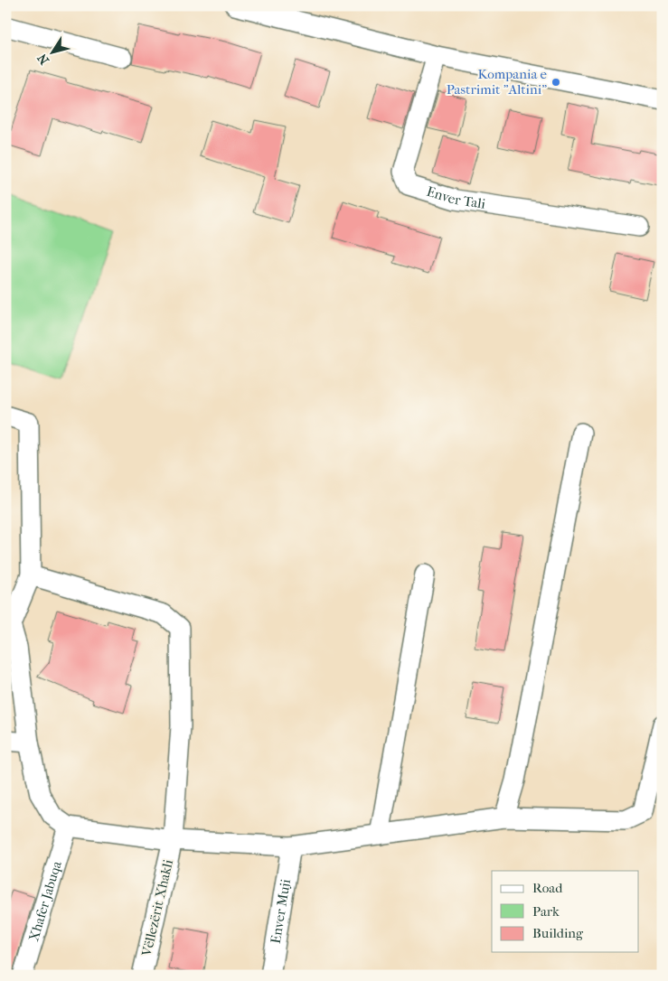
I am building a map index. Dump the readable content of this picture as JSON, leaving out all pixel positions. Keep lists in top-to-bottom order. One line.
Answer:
{"streets":{"street":["Enver Tali","Xhafer Jabuqa","Vëllezërit Xhakli","Enver Muji"]},"places":["Kompania e Pastrimit \"Altini\""],"legend":["Road","Park","Building"],"north":"bottom left"}
